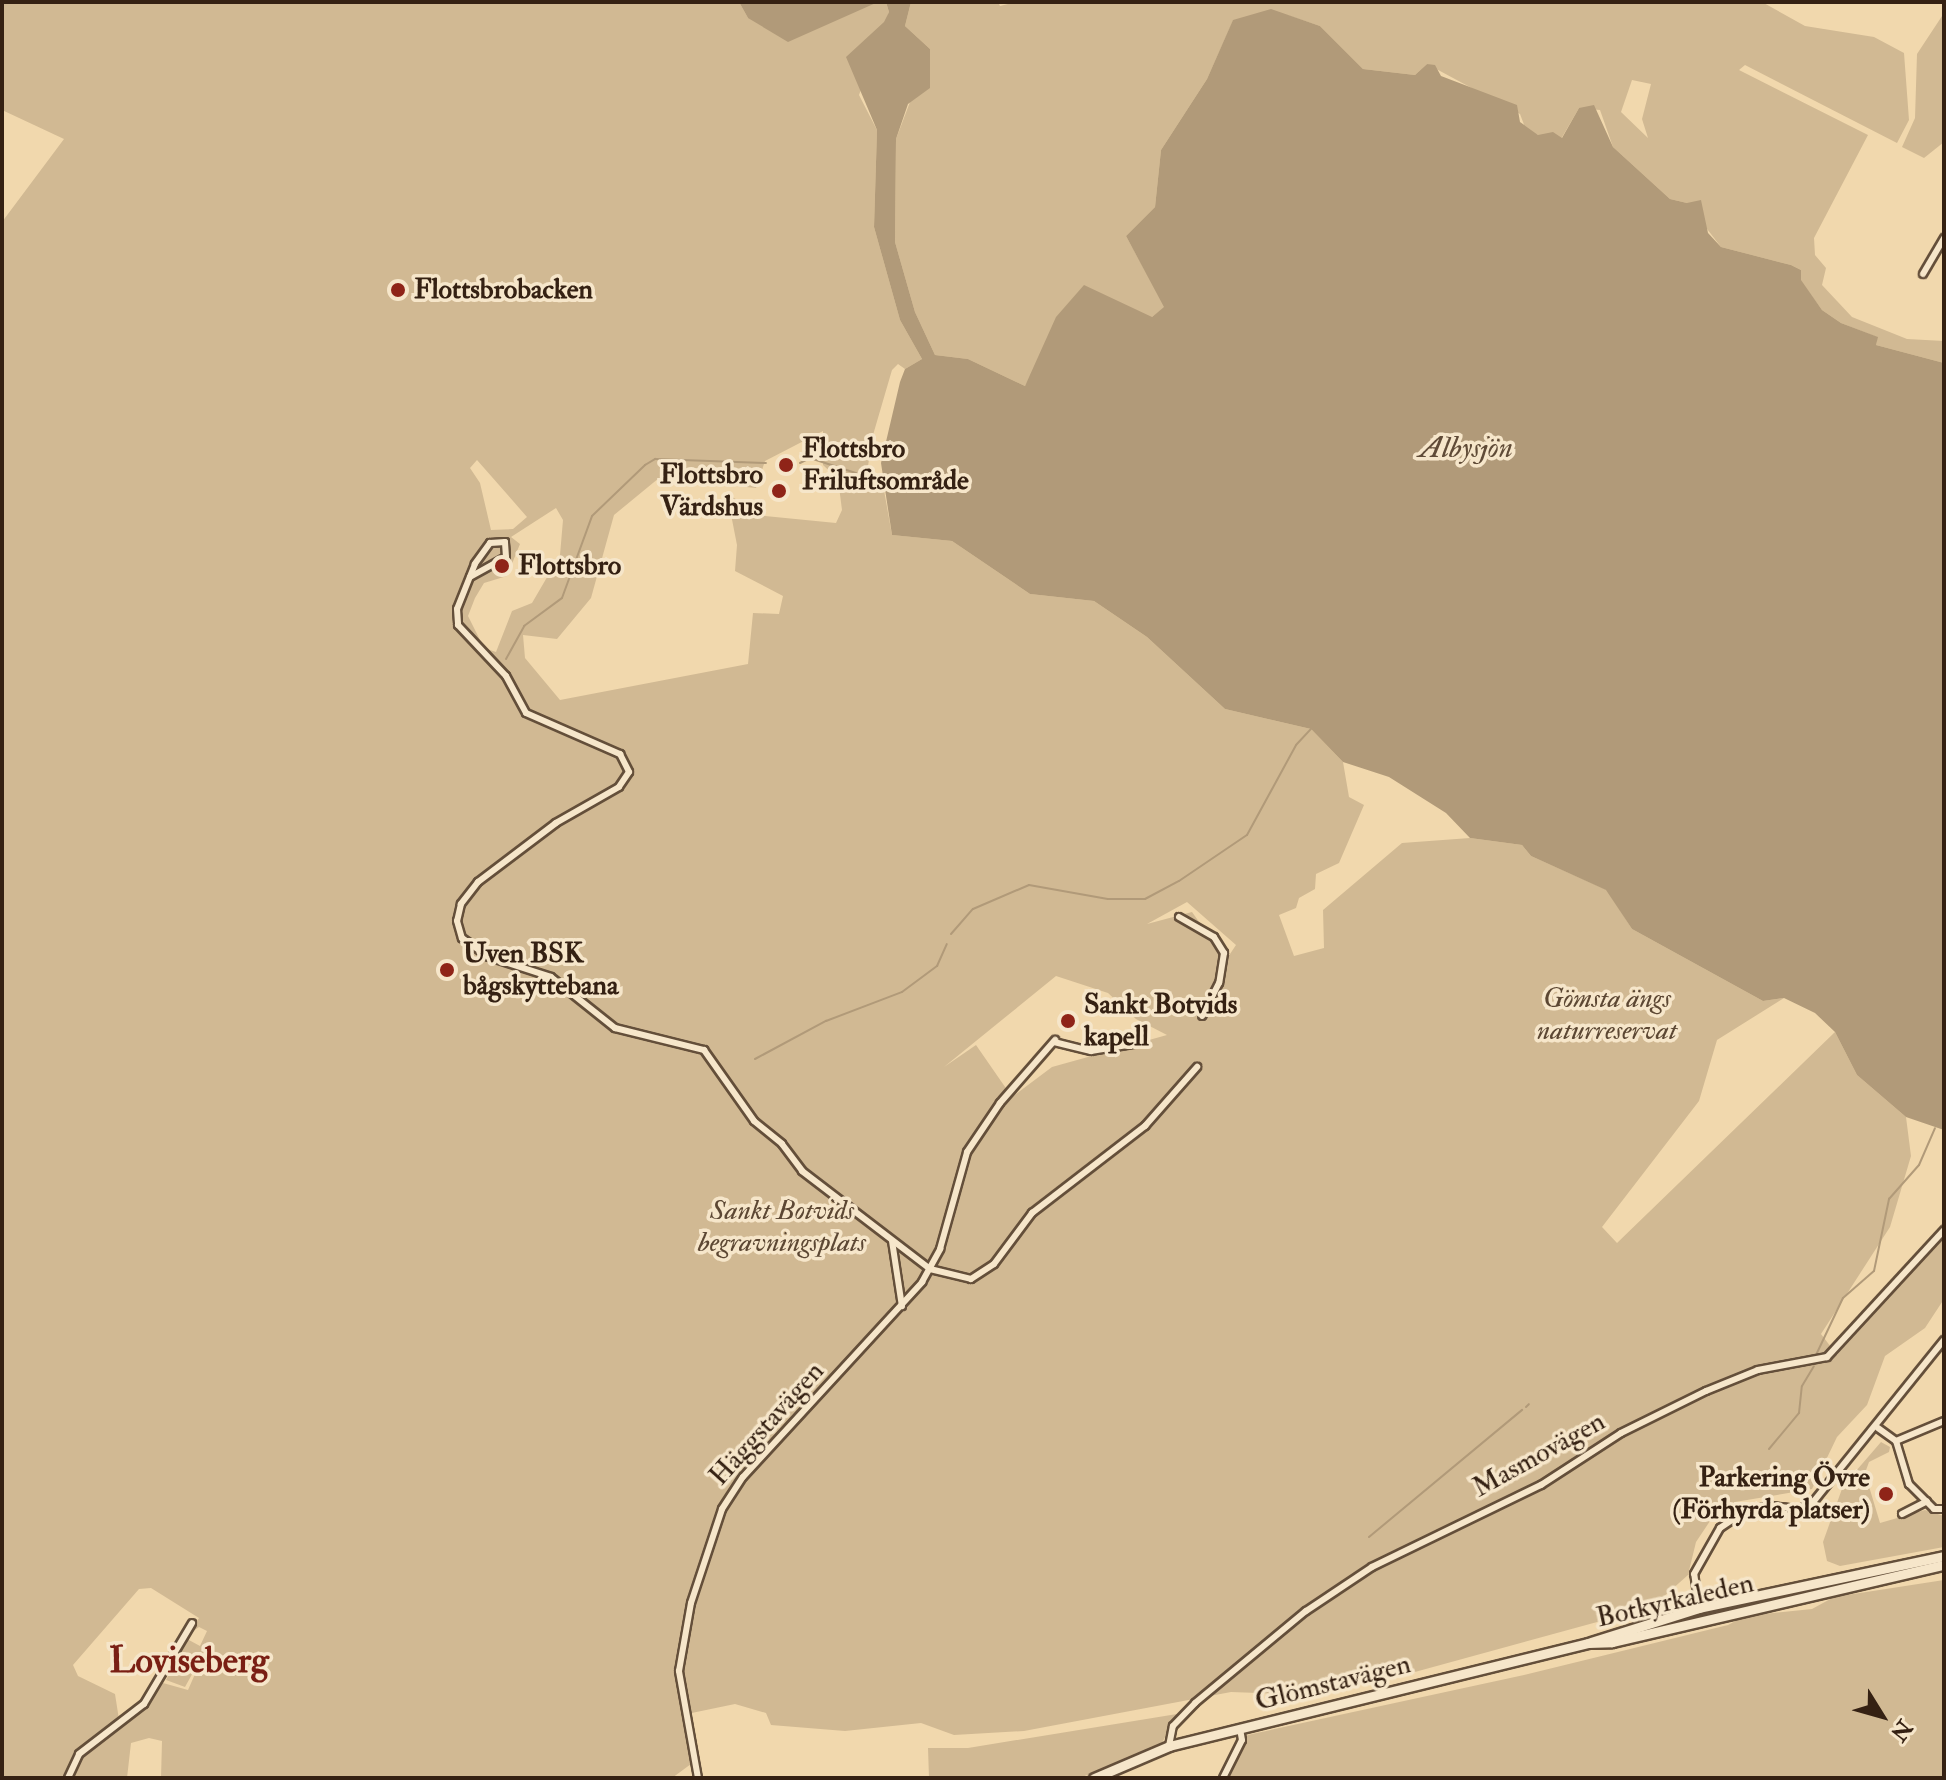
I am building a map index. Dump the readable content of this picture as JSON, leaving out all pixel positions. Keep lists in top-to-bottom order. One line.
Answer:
{"streets":{"main road":["Botkyrkaleden","Glömstavägen"],"street":["Häggstavägen","Masmovägen"]},"crossings":[["Masmovägen","Glömstavägen"],["Botkyrkaleden","Glömstavägen"]],"districts":["Loviseberg"],"water":["Albysjön"],"parks":["Gömsta ängs naturreservat","Sankt Botvids begravningsplats"],"places":["Flottsbrobacken","Flottsbro Friluftsområde","Flottsbro Värdshus","Flottsbro","Uven BSK bågskyttebana","Sankt Botvids kapell","Parkering Övre (Förhyrda platser)"],"north":"bottom right"}
